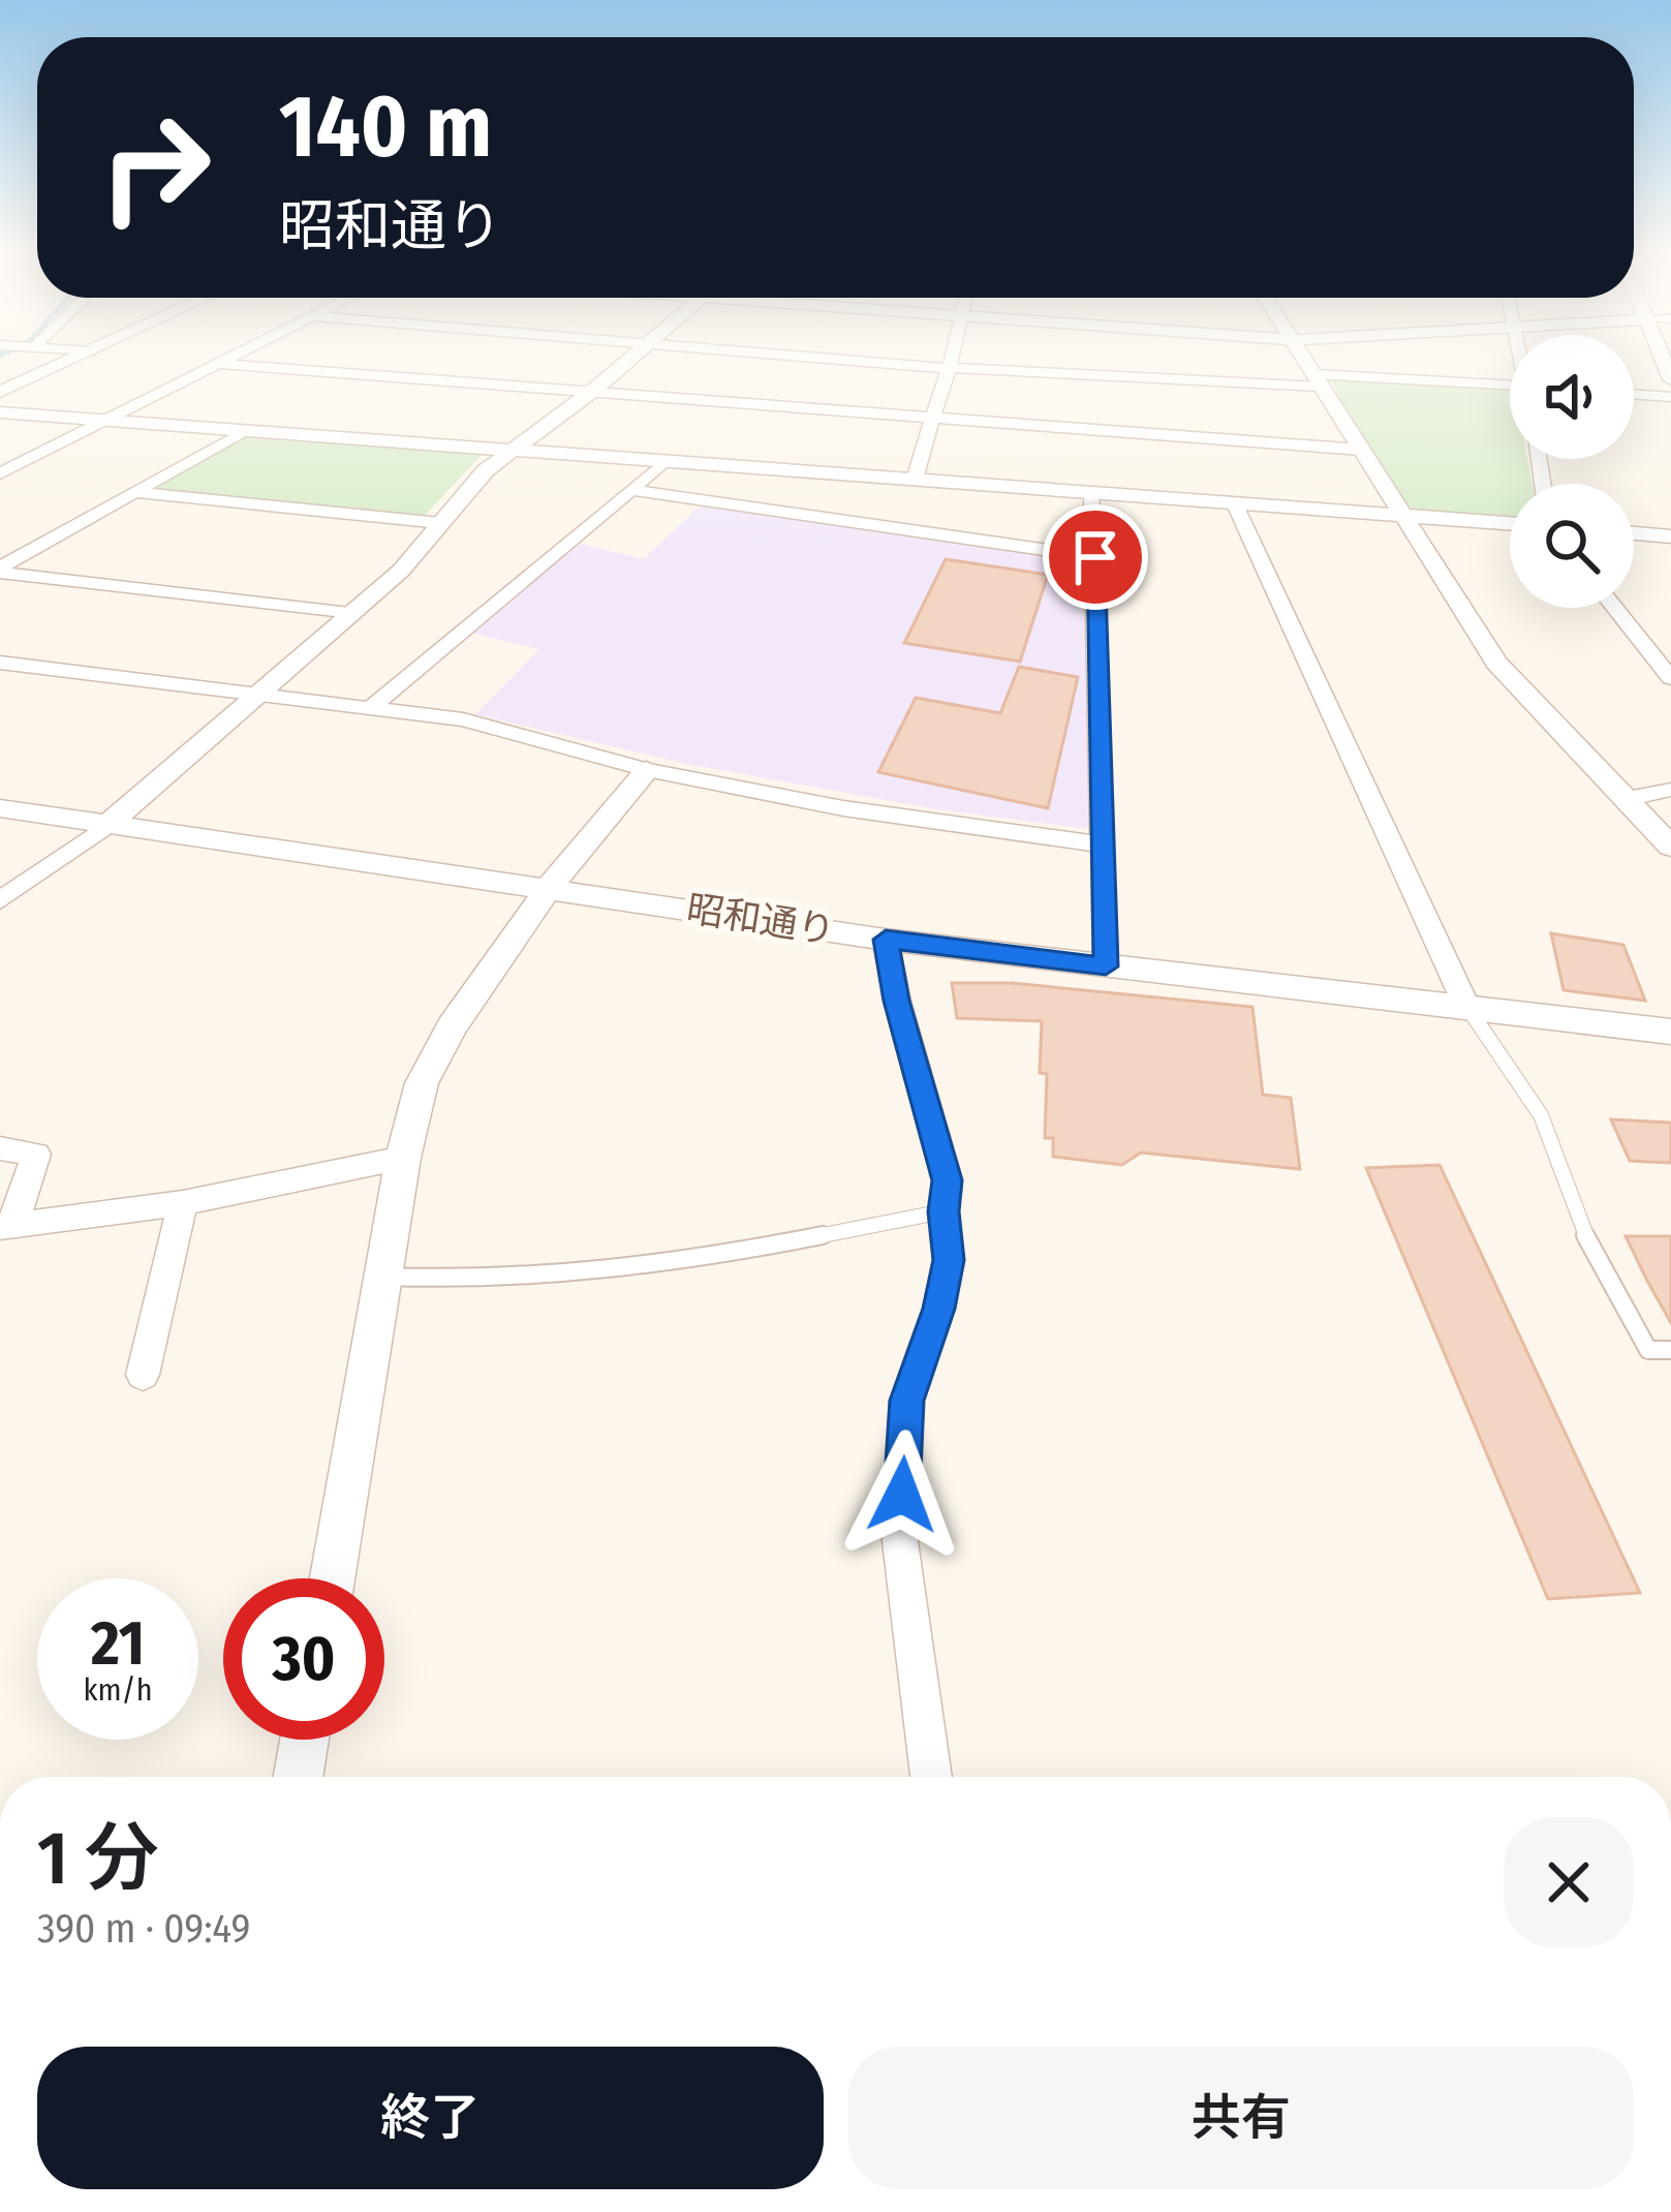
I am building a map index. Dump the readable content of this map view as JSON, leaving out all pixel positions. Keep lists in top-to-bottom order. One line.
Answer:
{"streets":{"street":["昭和通り"]},"page":{"turn":["140 m","昭和通り"],"speed":"21 km/h","limit":"30","heading":["1 分","390 m · 09:49"],"buttons":["終了","共有"]}}
